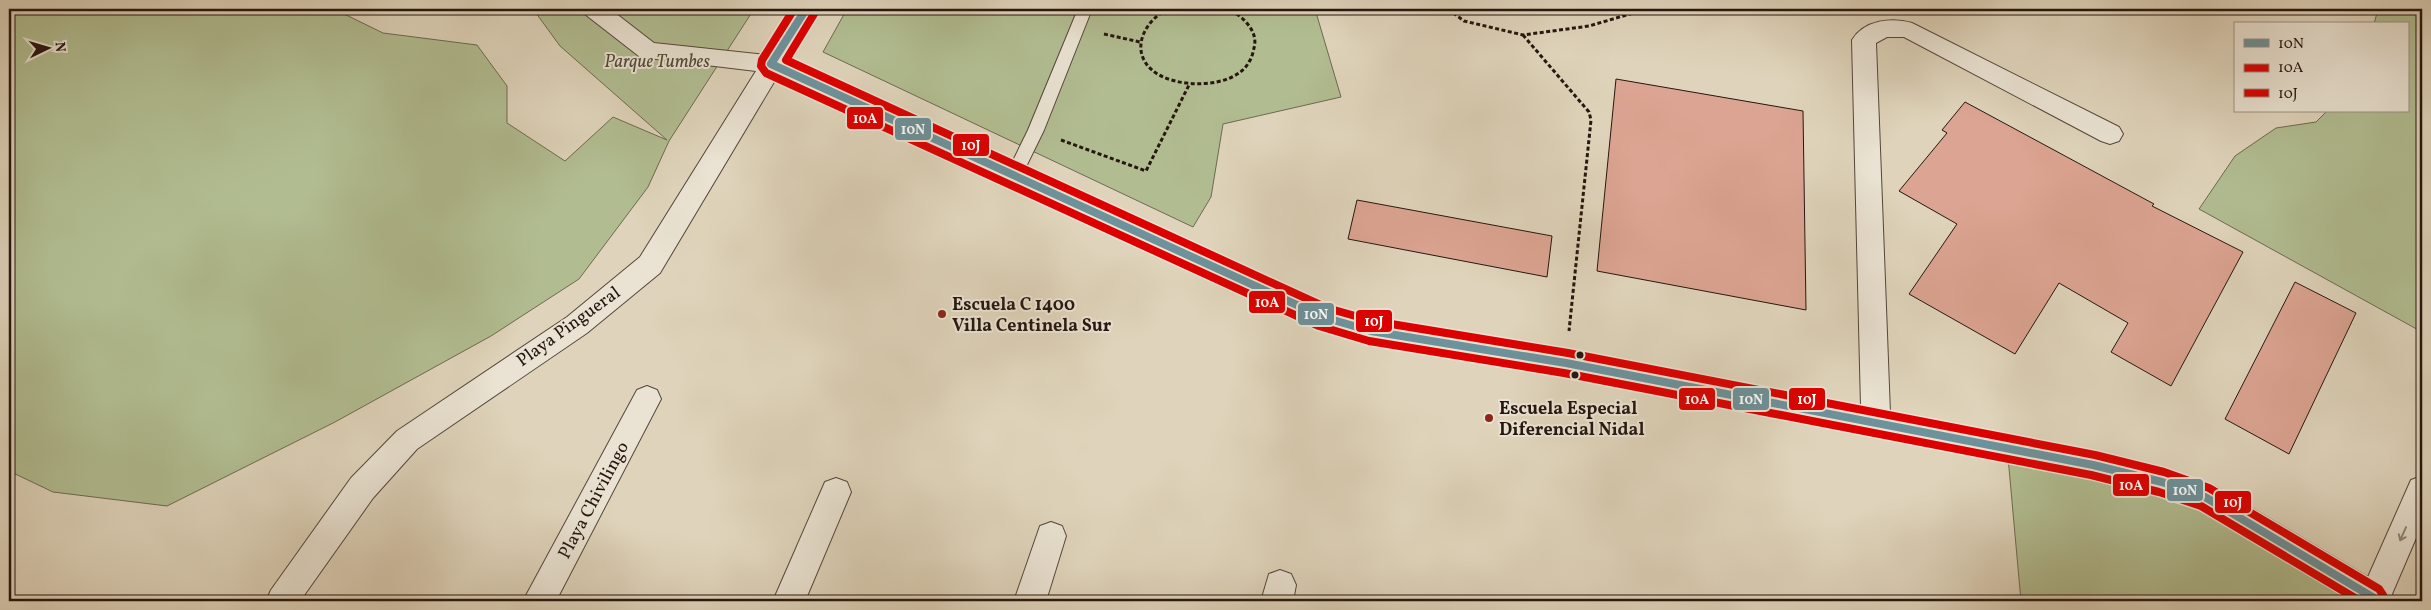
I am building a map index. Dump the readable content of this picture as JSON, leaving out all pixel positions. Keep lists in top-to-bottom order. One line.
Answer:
{"streets":{"street":["Playa Pingueral","Playa Chivilingo"]},"parks":["Parque Tumbes"],"places":["Escuela C 1400 Villa Centinela Sur","Escuela Especial Diferencial Nidal"],"lines":["transit line 10N","transit line 10A","transit line 10J"],"legend":["10N","10A","10J"],"north":"right"}
